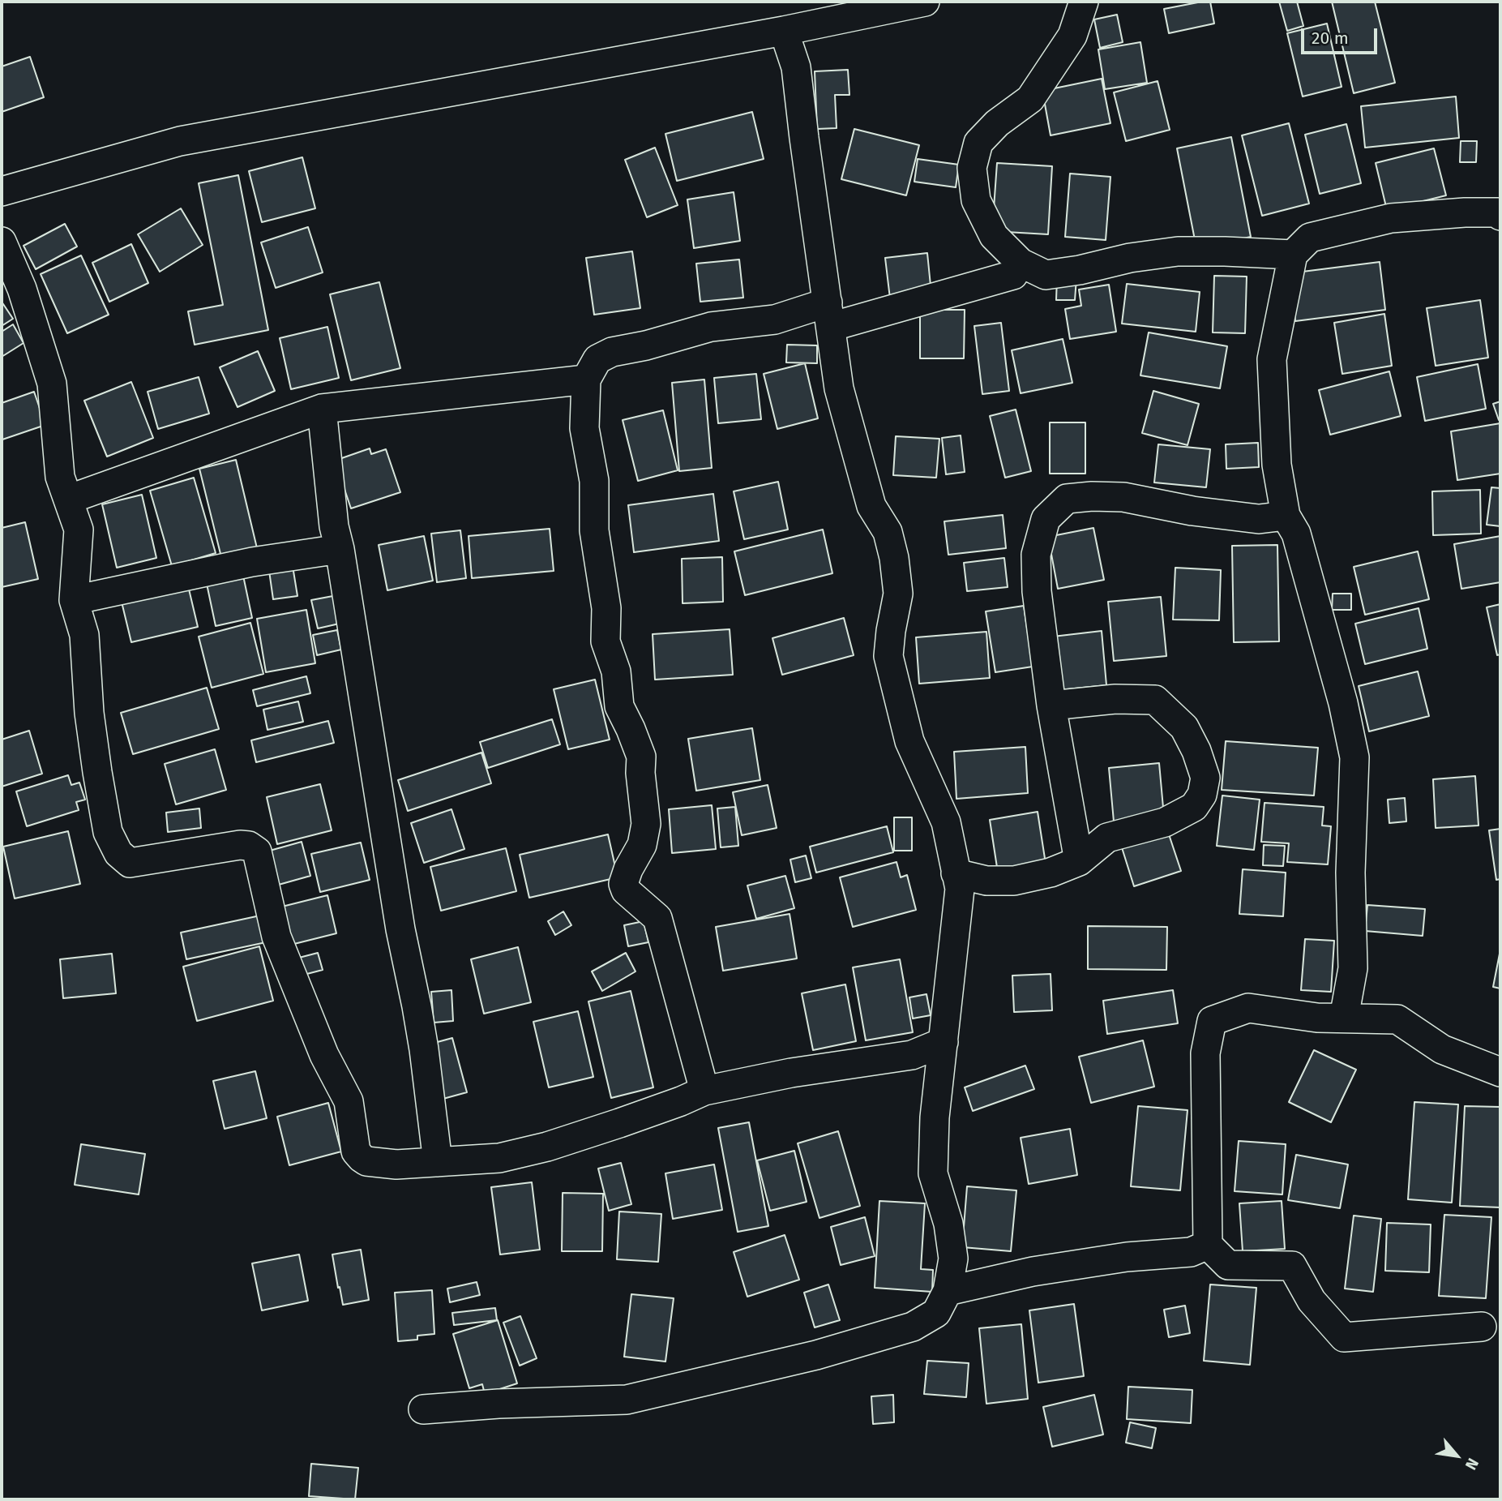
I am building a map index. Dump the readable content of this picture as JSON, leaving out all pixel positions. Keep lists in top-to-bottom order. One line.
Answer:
{"scale_bar":"20 m","north":"bottom right"}
